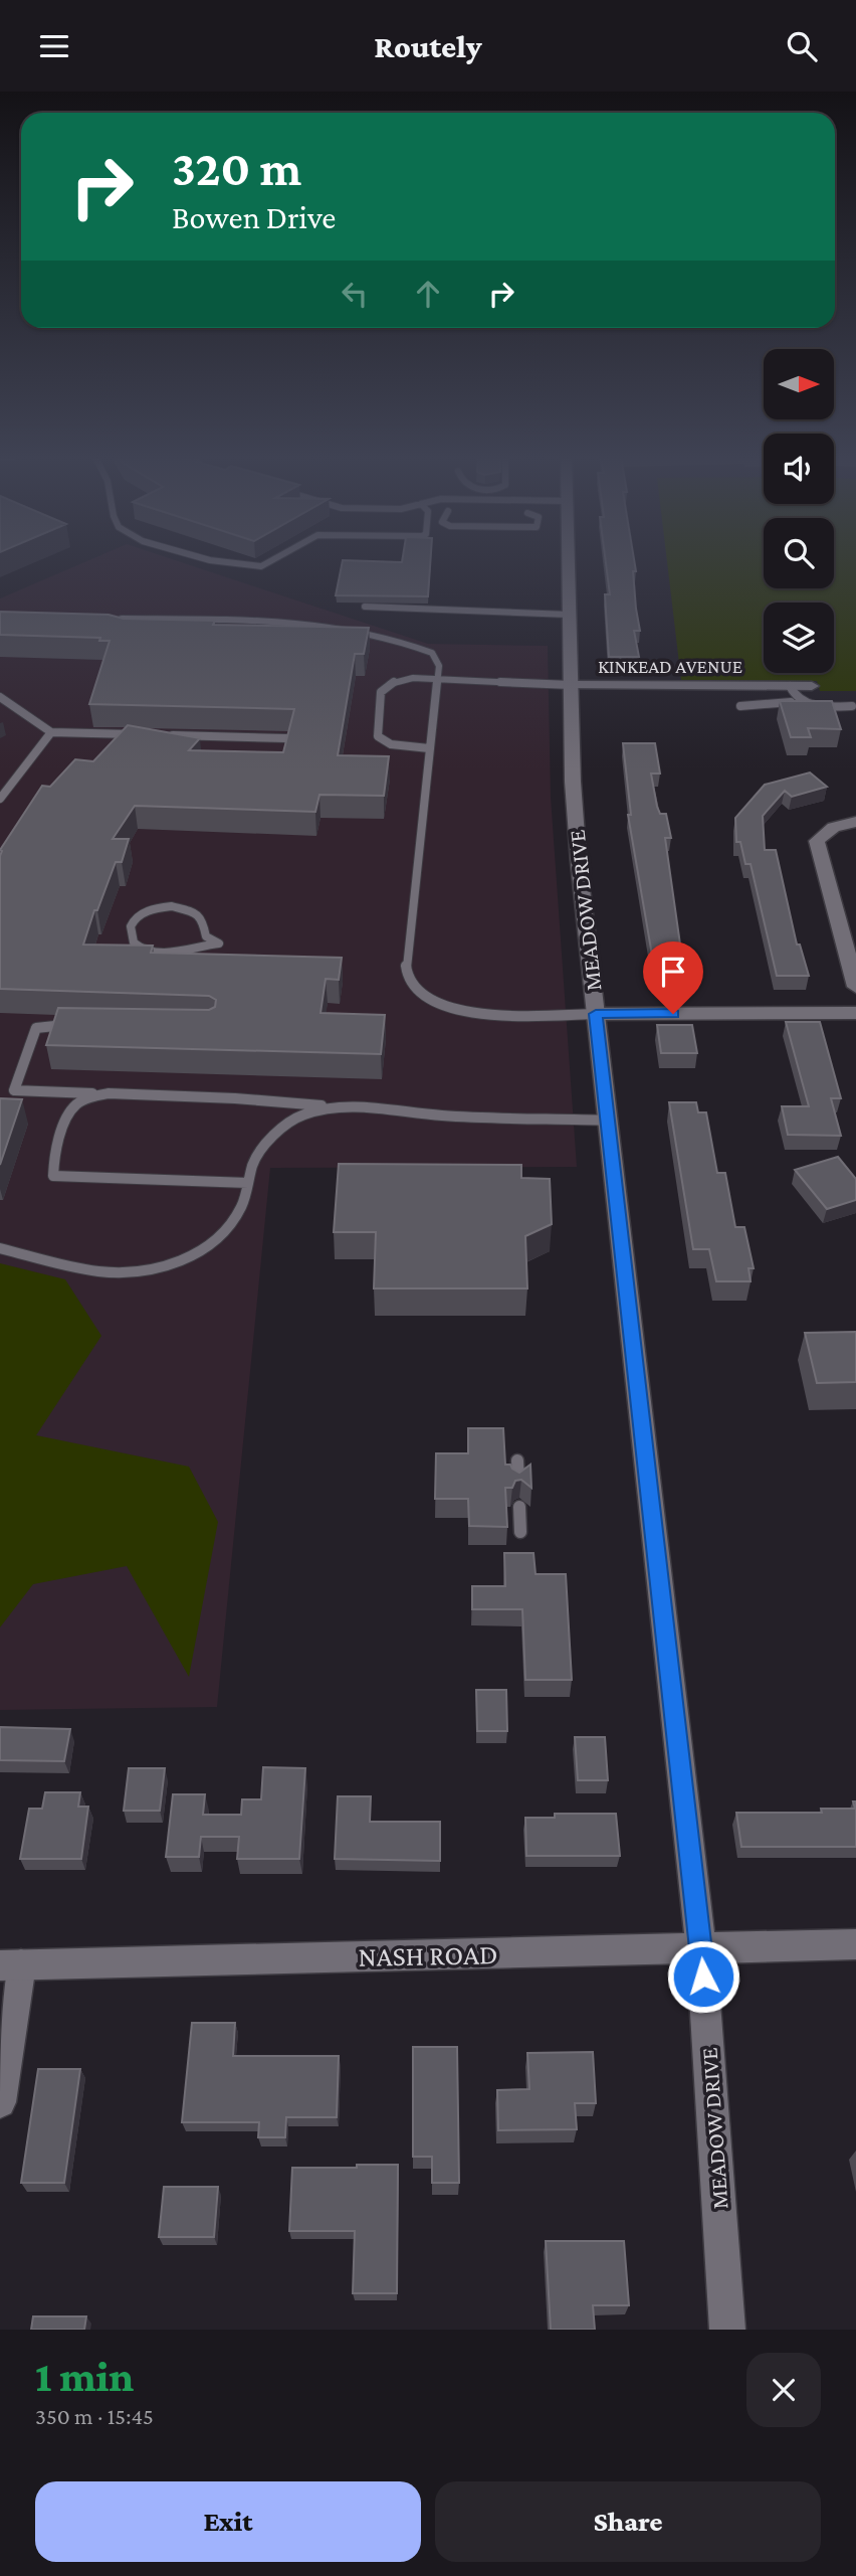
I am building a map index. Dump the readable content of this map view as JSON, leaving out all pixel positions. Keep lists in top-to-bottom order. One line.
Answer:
{"streets":{"street":["KINKEAD AVENUE","MEADOW DRIVE","NASH ROAD"]},"crossings":[["KINKEAD AVENUE","MEADOW DRIVE"],["MEADOW DRIVE","NASH ROAD"]],"north":"right","page":{"header":"Routely","turn":["320 m","Bowen Drive"],"heading":["1 min","350 m · 15:45"],"buttons":["Exit","Share"]}}
